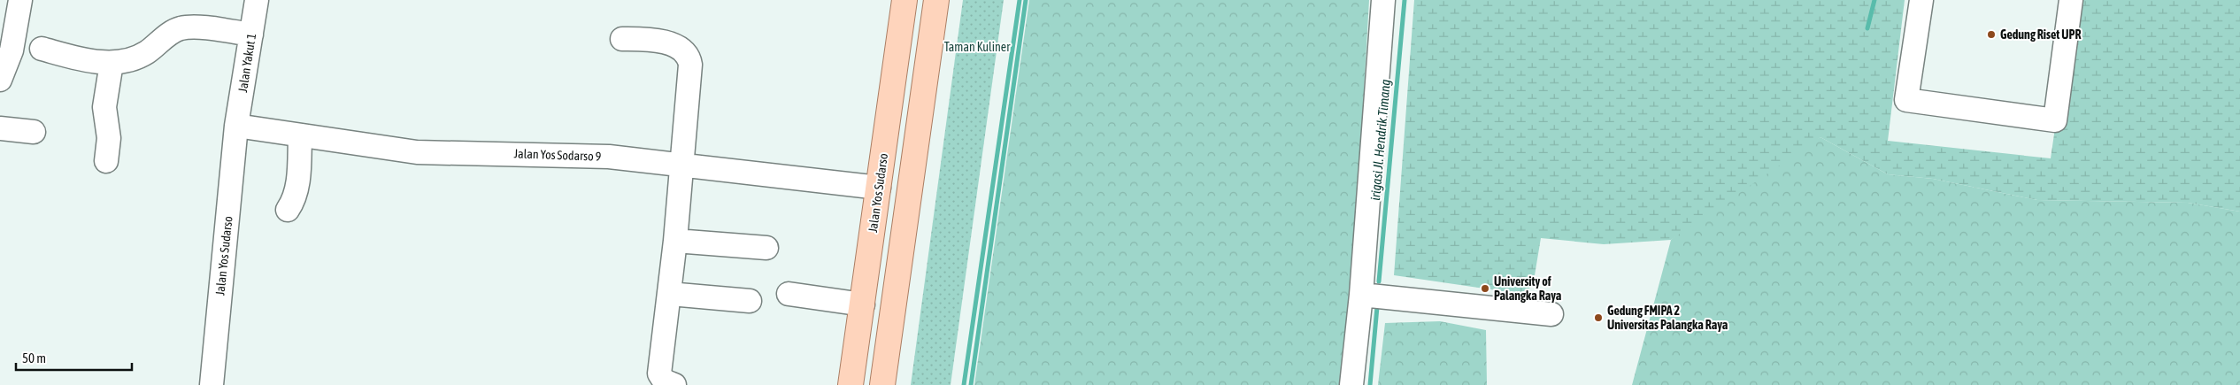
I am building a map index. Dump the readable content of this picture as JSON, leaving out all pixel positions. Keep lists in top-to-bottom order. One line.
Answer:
{"streets":{"main road":["Jalan Yos Sudarso"],"street":["Jalan Yakut 1","Jalan Yos Sodarso 9"]},"crossings":[["Jalan Yakut 1","Jalan Yos Sodarso 9"],["Jalan Yakut 1","Jalan Yos Sudarso"],["Jalan Yos Sodarso 9","Jalan Yos Sudarso"]],"water":["irigasi Jl. Hendrik Timang"],"parks":["Taman Kuliner"],"places":["Gedung Riset UPR","University of Palangka Raya","Gedung FMIPA 2 Universitas Palangka Raya"],"scale_bar":"50 m"}
